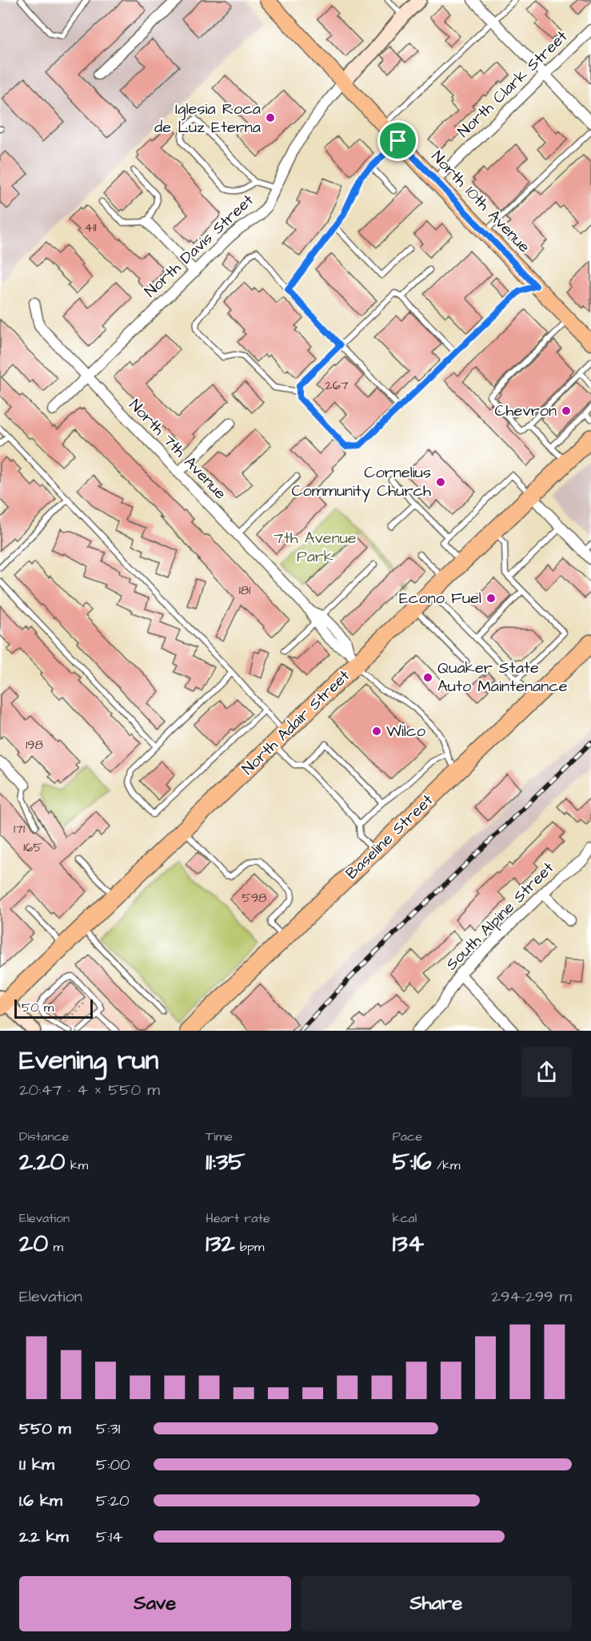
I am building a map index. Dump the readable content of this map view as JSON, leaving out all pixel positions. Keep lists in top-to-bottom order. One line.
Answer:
{"streets":{"highway":["North Adair Street","Baseline Street"],"main road":["North 10th Avenue"],"street":["North Clark Street","North Davis Street","North 7th Avenue","South Alpine Street"]},"crossings":[["North Clark Street","North 10th Avenue"],["North 10th Avenue","North Davis Street"],["North Davis Street","North 7th Avenue"],["North 7th Avenue","North Adair Street"]],"parks":["7th Avenue Park"],"places":["Iglesia Roca de Luz Eterna","Chevron","Cornelius Community Church","Econo Fuel","Quaker State Auto Maintenance","Wilco"],"house_numbers":["411","267","181","198","171","165","598"],"scale_bar":"50 m","page":{"scale":"50 m","heading":["Evening run","20:47 · 4 × 550 m"],"stats":[["Distance","2.20 km"],["Time","11:35"],["Pace","5:16 /km"],["Elevation","20 m"],["Heart rate","132 bpm"],["kcal","134"]],"chart":["Elevation","294–299 m"],"list":[{"name":"550 m","note":"5:31"},{"name":"1.1 km","note":"5:00"},{"name":"1.6 km","note":"5:20"},{"name":"2.2 km","note":"5:14"}],"buttons":["Save","Share"]}}
